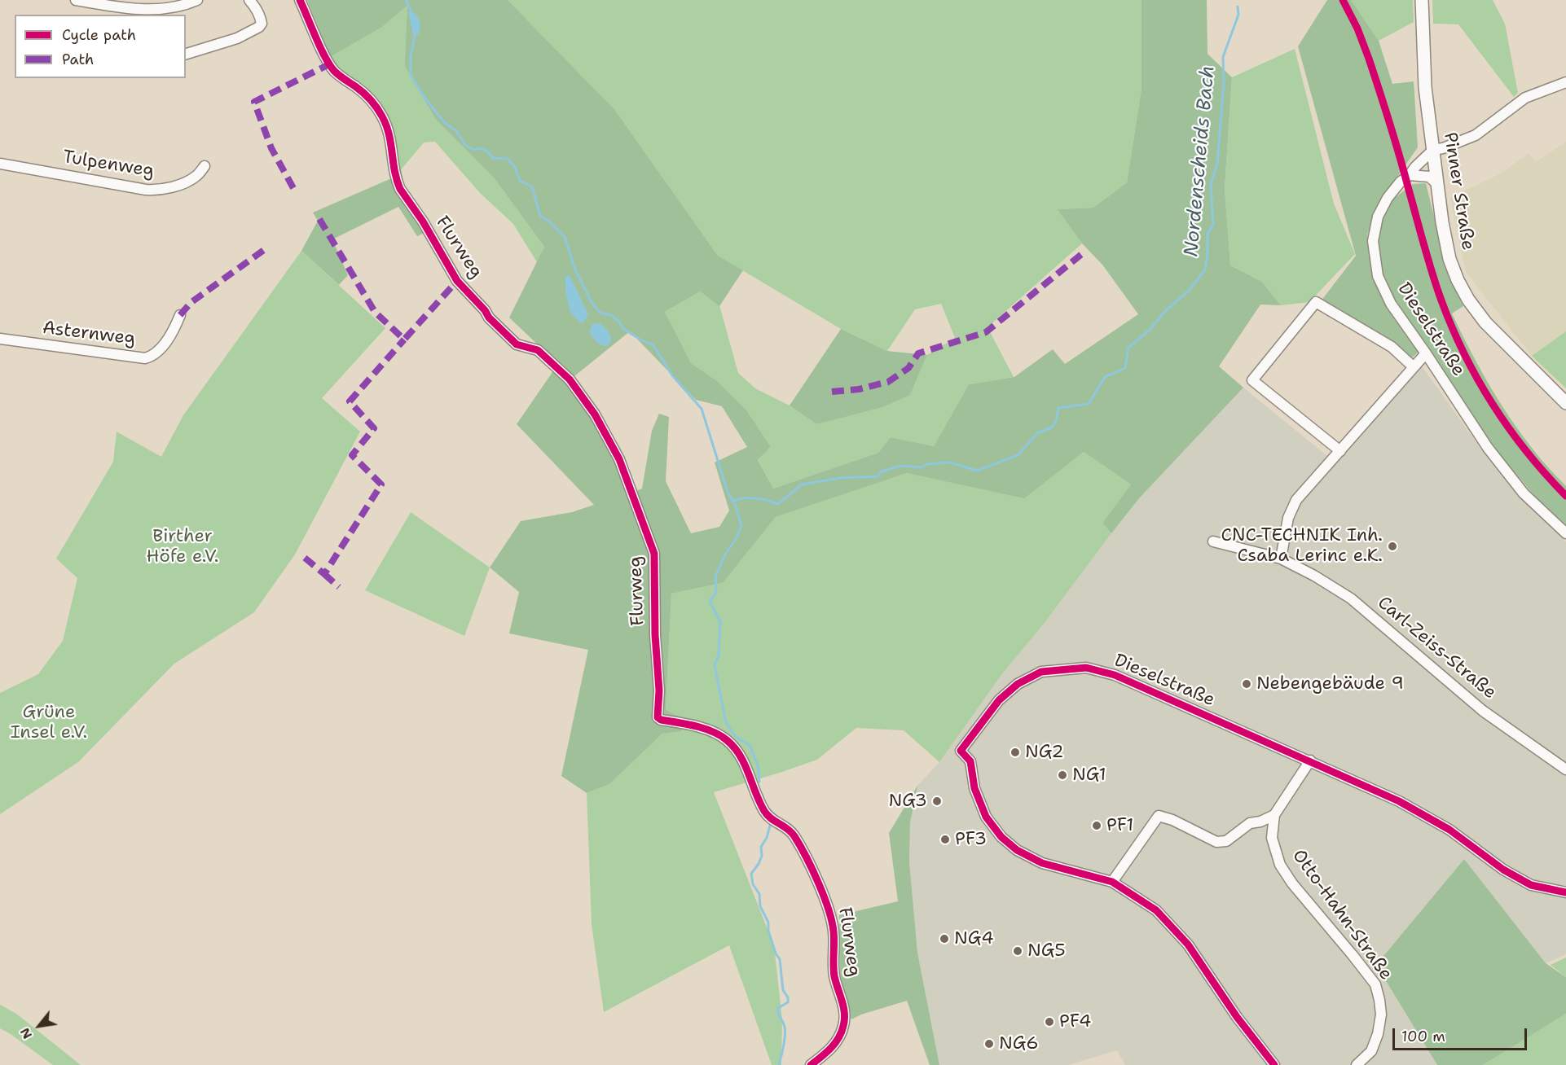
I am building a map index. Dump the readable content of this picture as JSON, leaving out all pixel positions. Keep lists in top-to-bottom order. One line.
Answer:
{"streets":{"street":["Tulpenweg","Pinner Straße","Flurweg","Dieselstraße","Asternweg","Carl-Zeiss-Straße","Otto-Hahn-Straße"]},"crossings":[["Pinner Straße","Dieselstraße"],["Dieselstraße","Otto-Hahn-Straße"]],"water":["Nordenscheids Bach"],"parks":["Birther Höfe e.V.","Grüne Insel e.V."],"places":["CNC-TECHNIK Inh. Csaba Lerinc e.K.","Nebengebäude 9","NG2","NG1","NG3","PF1","PF3","NG4","NG5","PF4","NG6"],"legend":["Cycle path","Path"],"scale_bar":"100 m","north":"bottom left"}
